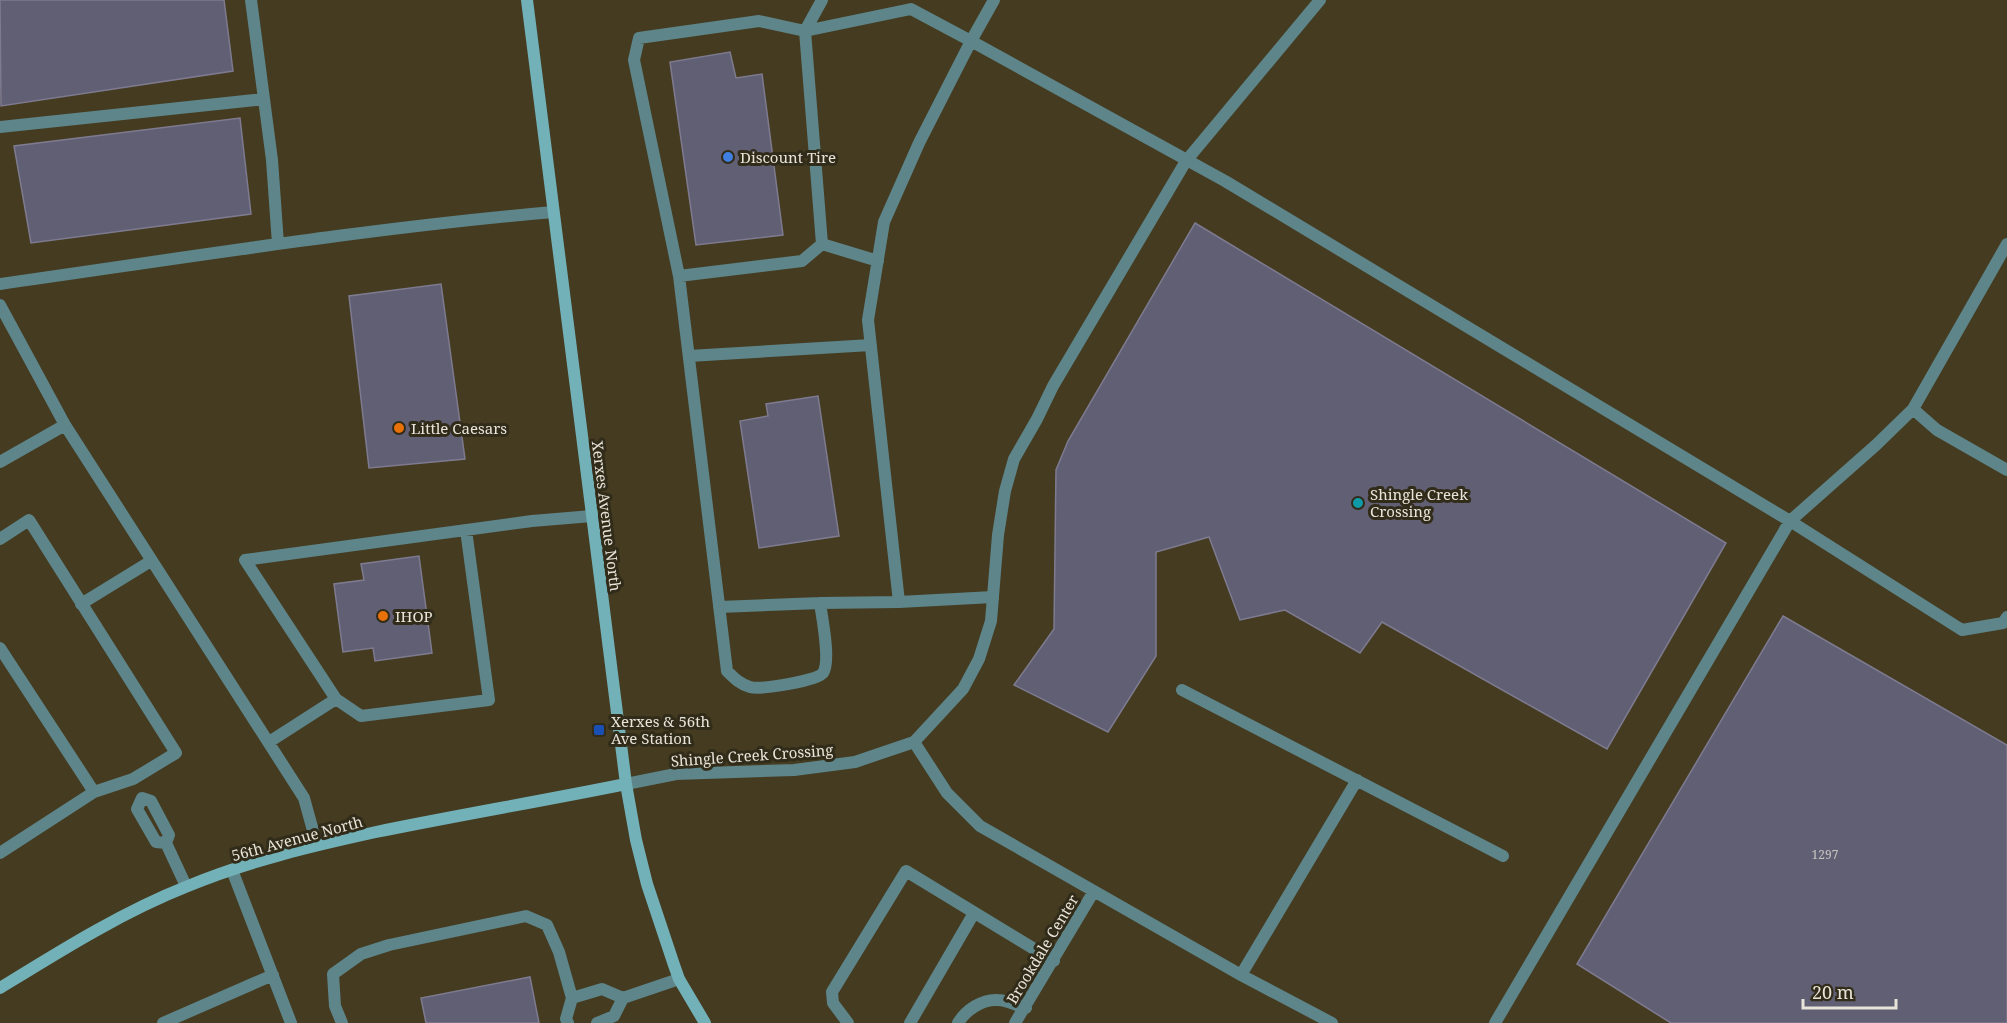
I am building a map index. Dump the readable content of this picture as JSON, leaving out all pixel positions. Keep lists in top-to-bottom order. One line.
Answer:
{"streets":{"street":["Xerxes Avenue North","Shingle Creek Crossing","56th Avenue North","Brookdale Center"]},"crossings":[["Xerxes Avenue North","Shingle Creek Crossing"],["Xerxes Avenue North","56th Avenue North"],["Shingle Creek Crossing","56th Avenue North"]],"places":{"other":["Discount Tire","Little Caesars","Shingle Creek Crossing","IHOP"],"transit":["Xerxes & 56th Ave Station"]},"house_numbers":["1297"],"scale_bar":"20 m"}
